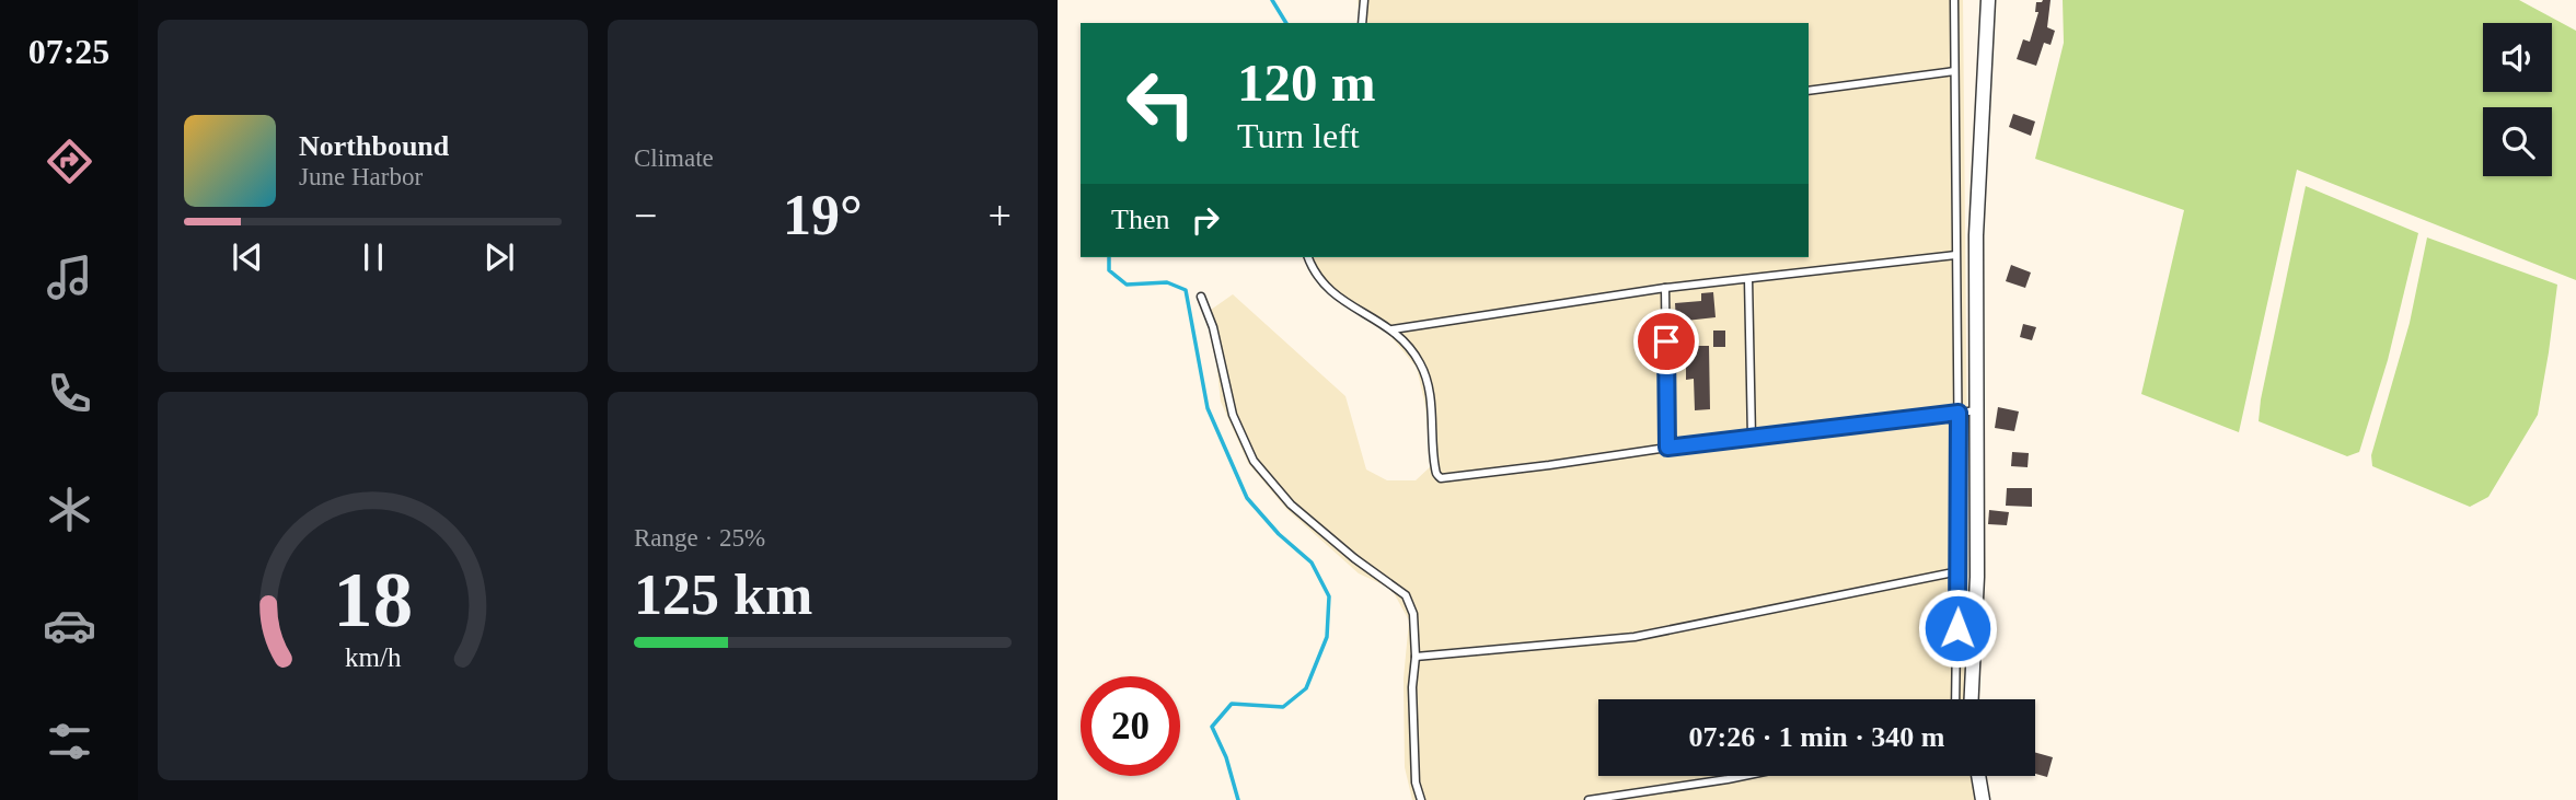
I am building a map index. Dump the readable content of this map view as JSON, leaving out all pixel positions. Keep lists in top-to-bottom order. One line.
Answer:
{"page":{"tabs":"07:25","tile":["Climate",["Range · 25%","125 km"]],"turn":["120 m","Turn left"],"song":["Northbound","June Harbor"],"heat":["−","19°","+"],"then":"Then","limit":"20","trip":"07:26 · 1 min · 340 m","gauge":["18","km/h"]}}
